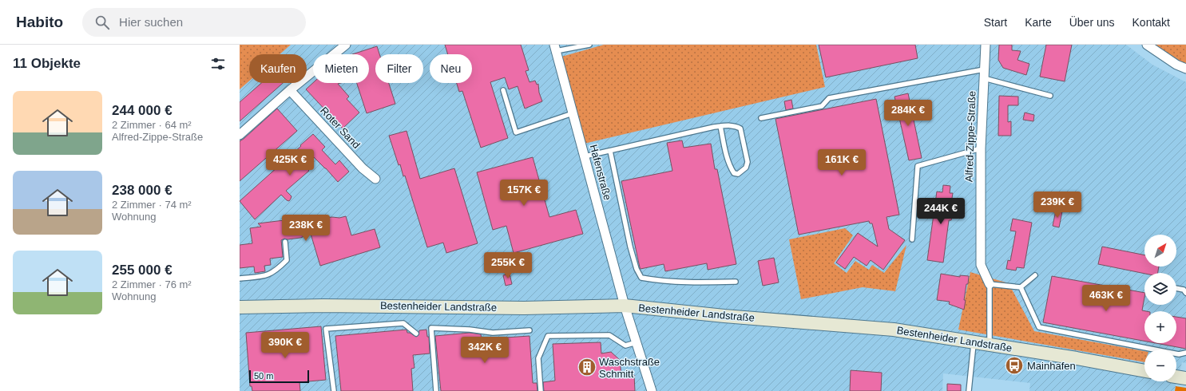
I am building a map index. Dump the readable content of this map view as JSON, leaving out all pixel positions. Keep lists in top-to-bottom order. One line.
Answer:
{"streets":{"main road":["Bestenheider Landstraße"],"street":["Roter Sand","Alfred-Zippe-Straße","Hafenstraße"]},"crossings":[["Hafenstraße","Bestenheider Landstraße"]],"places":{"bus stop":["Mainhafen"],"building":["Waschstraße Schmitt"]},"scale_bar":"50 m","north":"top right","page":{"header":"Habito","search":"Hier suchen","nav":["Start","Karte","Über uns","Kontakt"],"heading":"11 Objekte","chip":["Kaufen","Mieten","Filter","Neu"],"list":[{"name":"244 000 €","note":"2 Zimmer · 64 m² · Alfred-Zippe-Straße"},{"name":"238 000 €","note":"2 Zimmer · 74 m² · Wohnung"},{"name":"255 000 €","note":"2 Zimmer · 76 m² · Wohnung"}],"price":["284K €","425K €","161K €","157K €","239K €","244K €","238K €","255K €","463K €","390K €","342K €"],"map_buttons":["+","−"],"scale":"50 m"}}
